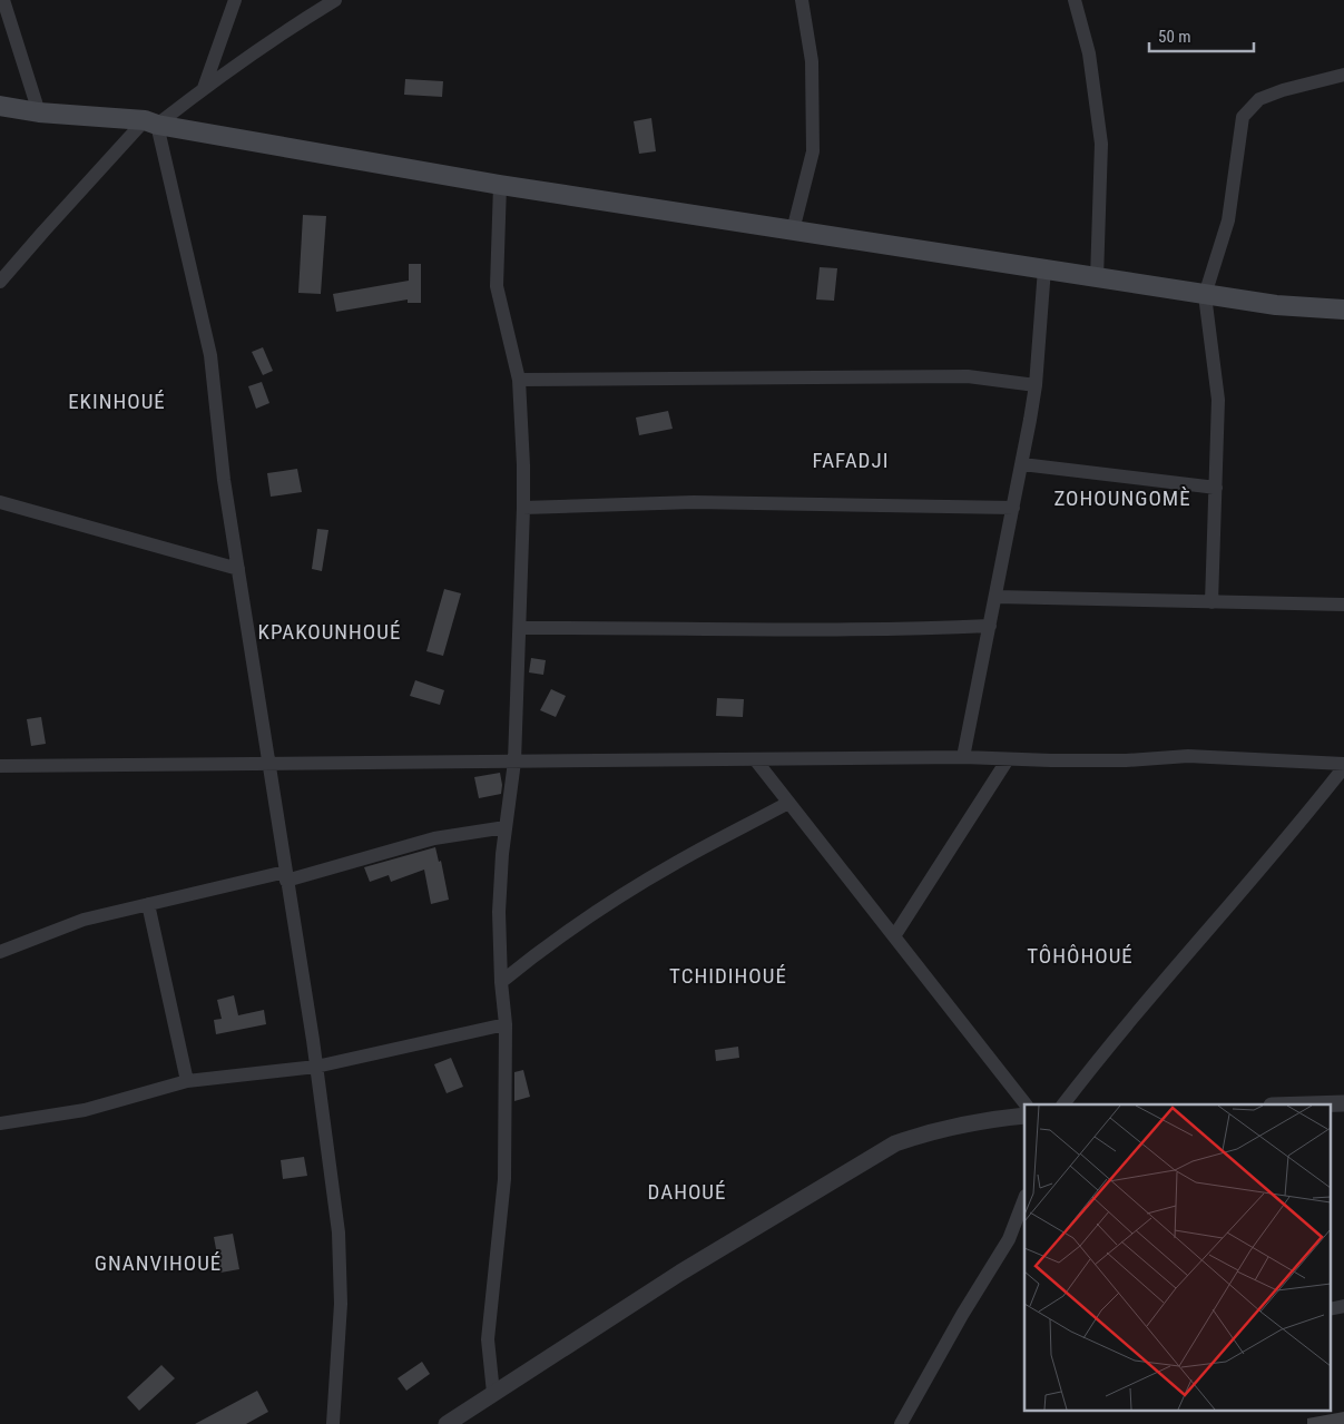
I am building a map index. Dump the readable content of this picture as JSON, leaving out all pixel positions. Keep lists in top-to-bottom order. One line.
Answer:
{"districts":["EKINHOUÉ","FAFADJI","ZOHOUNGOMÈ","KPAKOUNHOUÉ","TÔHÔHOUÉ","TCHIDIHOUÉ","DAHOUÉ","GNANVIHOUÉ"],"scale_bar":"50 m"}
